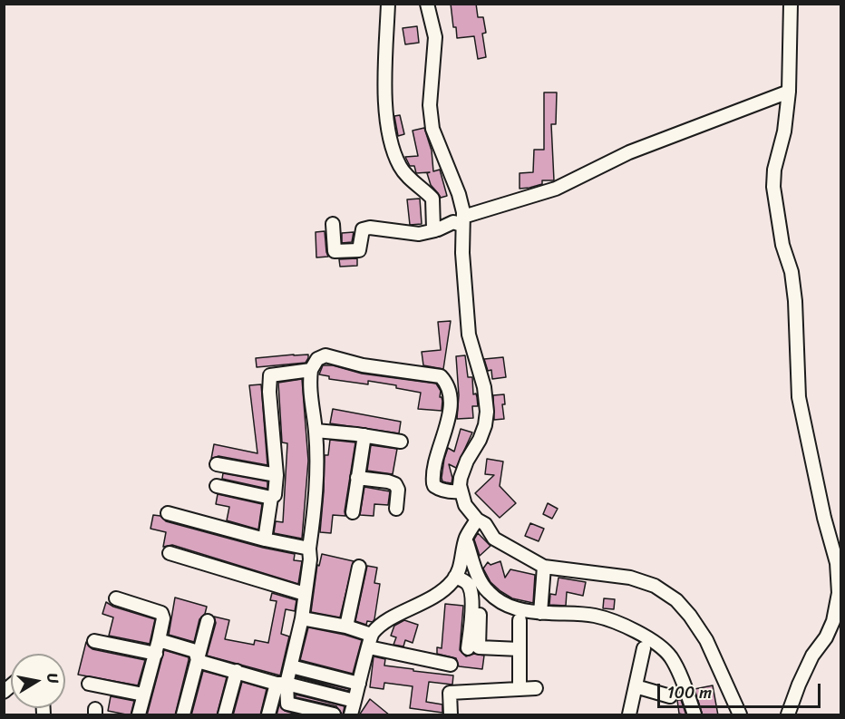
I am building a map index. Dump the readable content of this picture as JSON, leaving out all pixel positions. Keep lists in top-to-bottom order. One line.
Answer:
{"scale_bar":"100 m","north":"right"}
